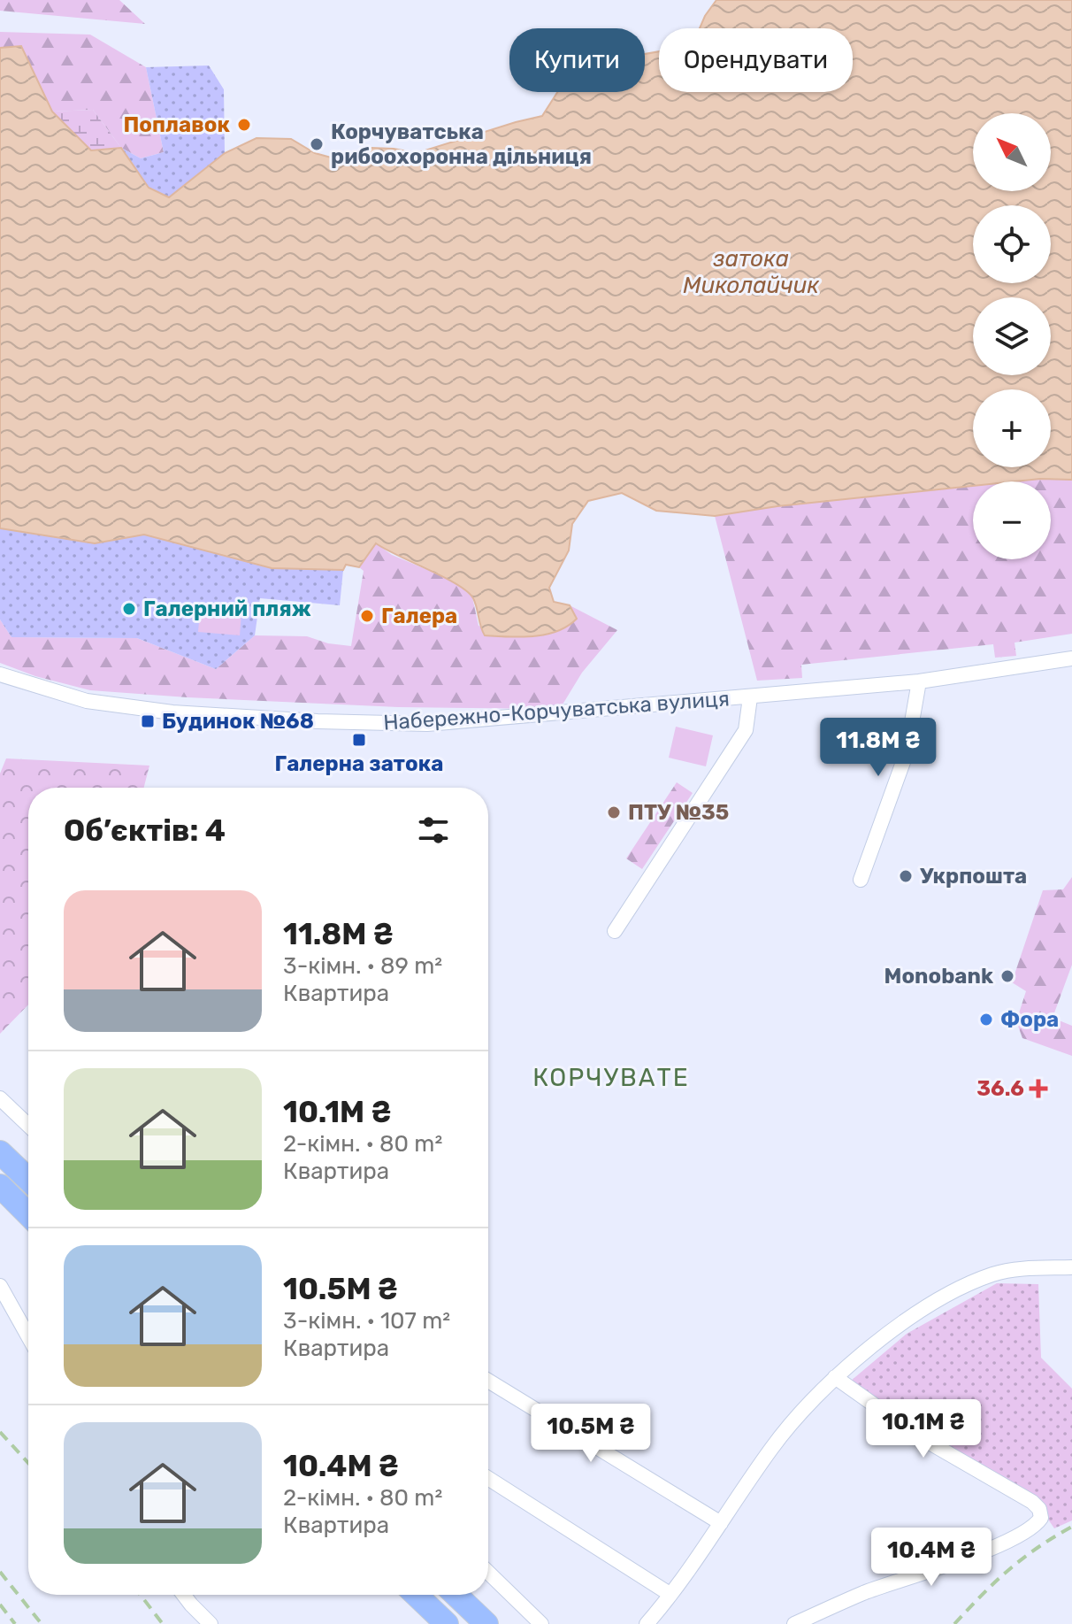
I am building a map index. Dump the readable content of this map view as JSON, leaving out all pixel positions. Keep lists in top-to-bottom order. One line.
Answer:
{"streets":{"street":["Набережно-Корчуватська вулиця"]},"districts":["КОРЧУВАТЕ"],"water":["затока Миколайчик"],"places":{"other":["Поплавок","Корчуватська рибоохоронна дільниця","Галерний пляж","Галера","ПТУ №35","Укрпошта","Monobank","Фора"],"transit":["Будинок №68","Галерна затока"],"health":["36.6"]},"north":"top left","page":{"chip":["Купити","Орендувати"],"map_buttons":["+","−"],"price":["11.8M ₴","10.1M ₴","10.5M ₴","10.4M ₴"],"heading":"Об’єктів: 4","list":[{"name":"11.8M ₴","note":"3-кімн. · 89 m² · Квартира"},{"name":"10.1M ₴","note":"2-кімн. · 80 m² · Квартира"},{"name":"10.5M ₴","note":"3-кімн. · 107 m² · Квартира"},{"name":"10.4M ₴","note":"2-кімн. · 80 m² · Квартира"}]}}
